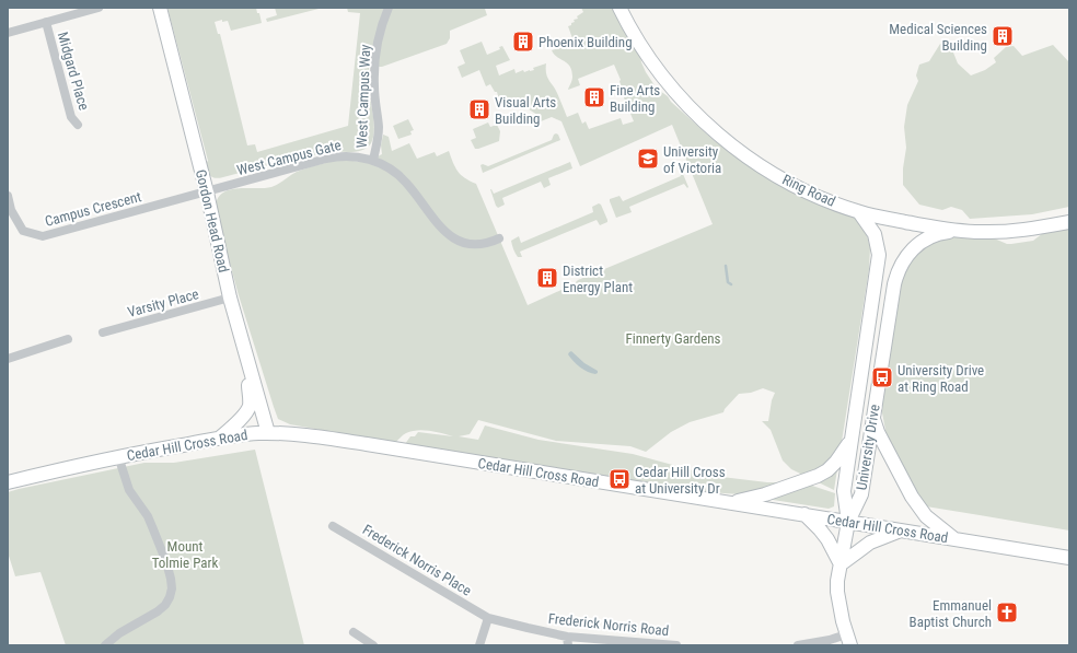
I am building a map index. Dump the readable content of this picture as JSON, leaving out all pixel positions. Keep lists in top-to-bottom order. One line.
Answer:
{"streets":{"main road":["Ring Road","Gordon Head Road","Cedar Hill Cross Road","University Drive"],"street":["Midgard Place","West Campus Way","West Campus Gate","Campus Crescent","Varsity Place","Frederick Norris Place","Frederick Norris Road"]},"crossings":[["West Campus Way","West Campus Gate"],["West Campus Gate","Campus Crescent"],["West Campus Gate","Gordon Head Road"],["Ring Road","University Drive"],["Campus Crescent","Gordon Head Road"],["Gordon Head Road","Varsity Place"],["Gordon Head Road","Cedar Hill Cross Road"],["Cedar Hill Cross Road","University Drive"],["Frederick Norris Place","Frederick Norris Road"]],"parks":["Finnerty Gardens","Mount Tolmie Park"],"places":{"building":["Medical Sciences Building","Phoenix Building","Fine Arts Building","Visual Arts Building","District Energy Plant"],"school or university":["University of Victoria"],"bus stop":["University Drive at Ring Road","Cedar Hill Cross at University Dr"],"church":["Emmanuel Baptist Church"]}}
